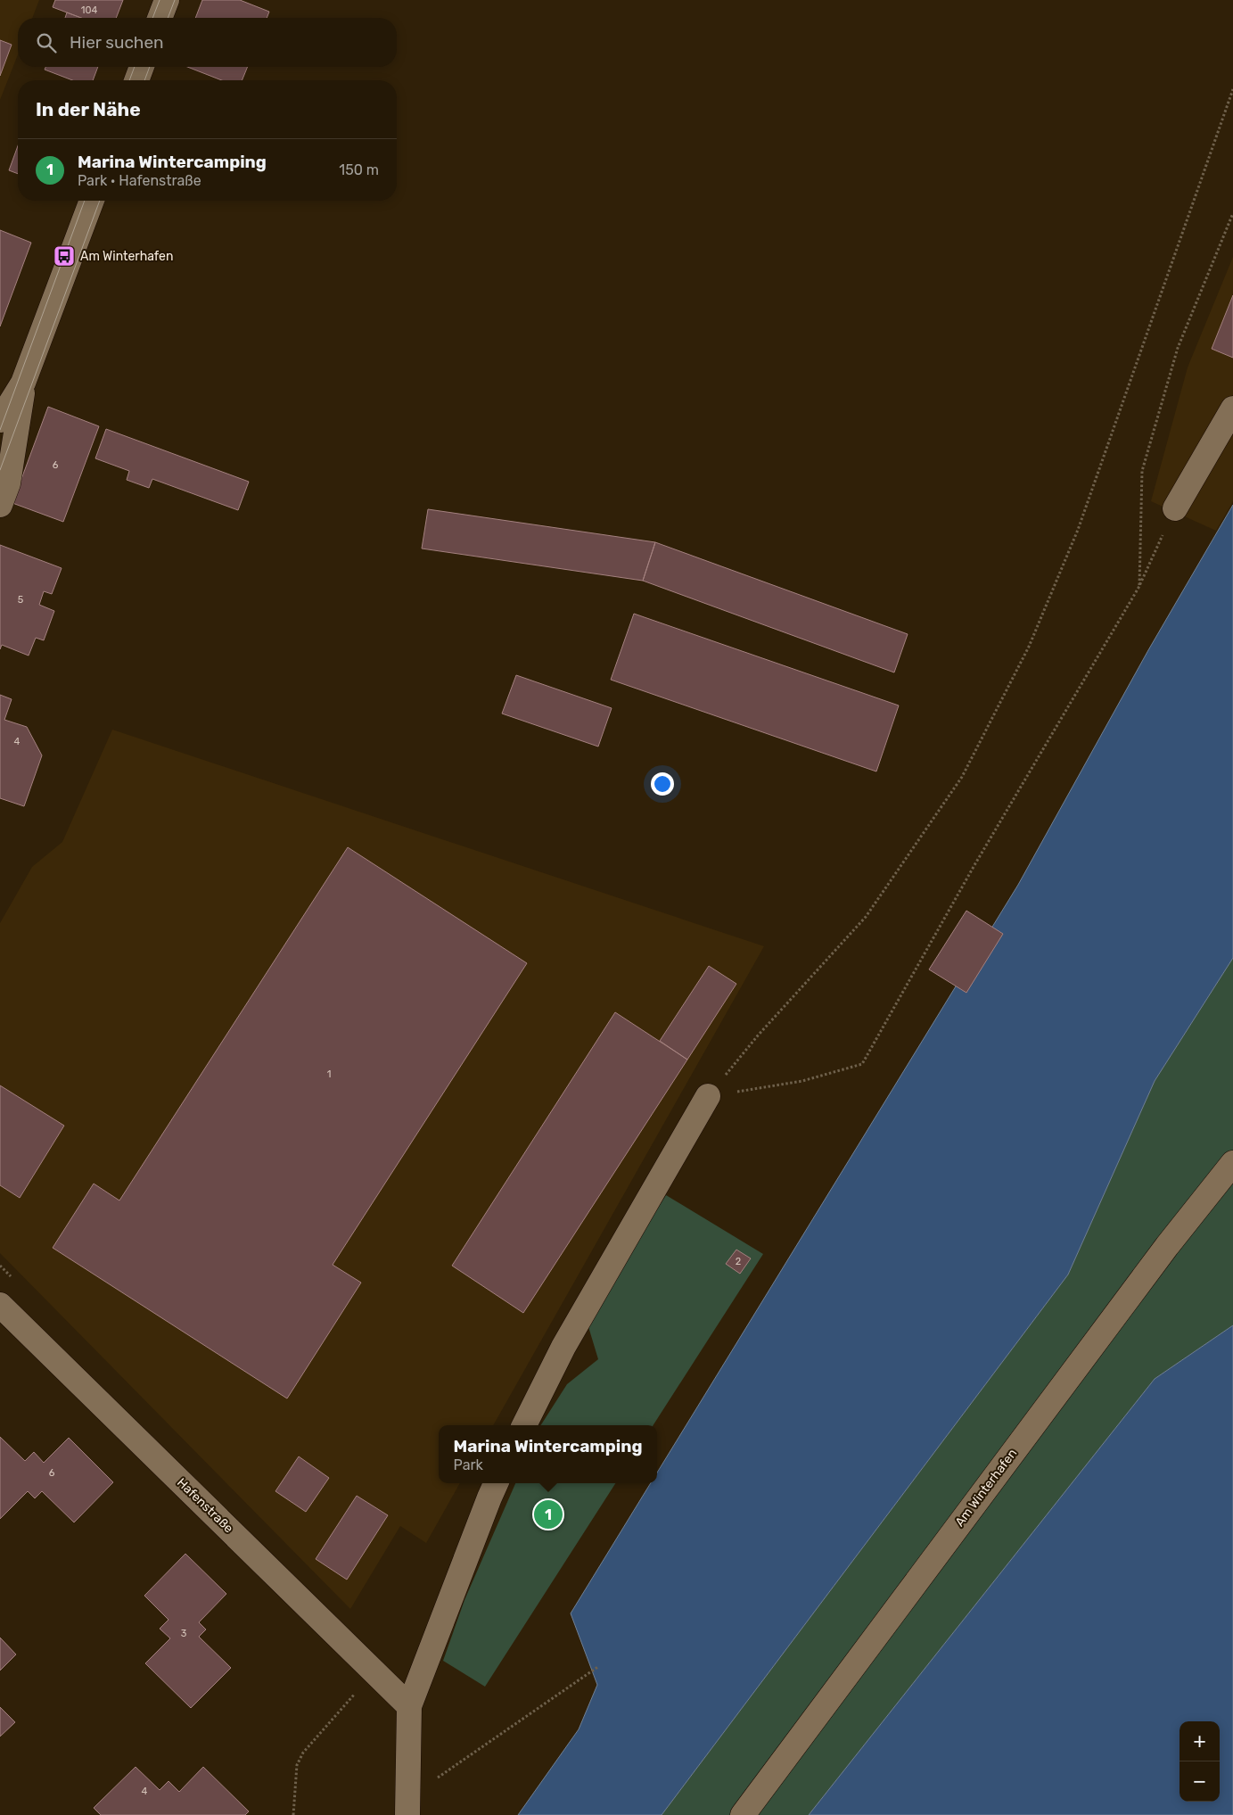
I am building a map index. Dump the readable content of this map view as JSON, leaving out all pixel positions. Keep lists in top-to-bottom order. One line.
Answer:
{"streets":{"street":["Am Winterhafen","Hafenstraße"]},"places":{"bus stop":["Am Winterhafen"]},"house_numbers":["104","6","5","4","1","2","6","3","4"],"page":{"search":"Hier suchen","heading":"In der Nähe","list":[{"mark":"1","name":"Marina Wintercamping","note":"Park · Hafenstraße","value":"150 m"}],"popup":["Marina Wintercamping","Park"],"pins":"1","map_buttons":["+","−"]}}
